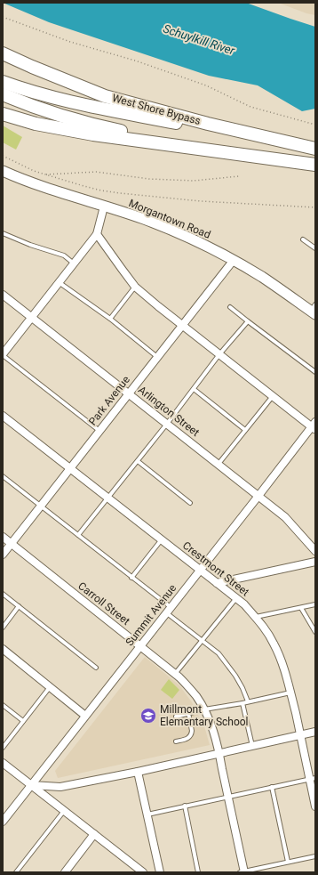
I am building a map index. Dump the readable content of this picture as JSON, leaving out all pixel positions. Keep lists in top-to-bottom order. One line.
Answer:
{"streets":{"highway":["West Shore Bypass"],"main road":["Morgantown Road"],"street":["Park Avenue","Arlington Street","Crestmont Street","Carroll Street","Summit Avenue"]},"crossings":[["Morgantown Road","Park Avenue"],["Park Avenue","Arlington Street"],["Park Avenue","Crestmont Street"],["Park Avenue","Carroll Street"],["Arlington Street","Summit Avenue"],["Crestmont Street","Summit Avenue"],["Carroll Street","Summit Avenue"]],"water":["Schuylkill River"],"places":{"school or university":["Millmont Elementary School"]}}
